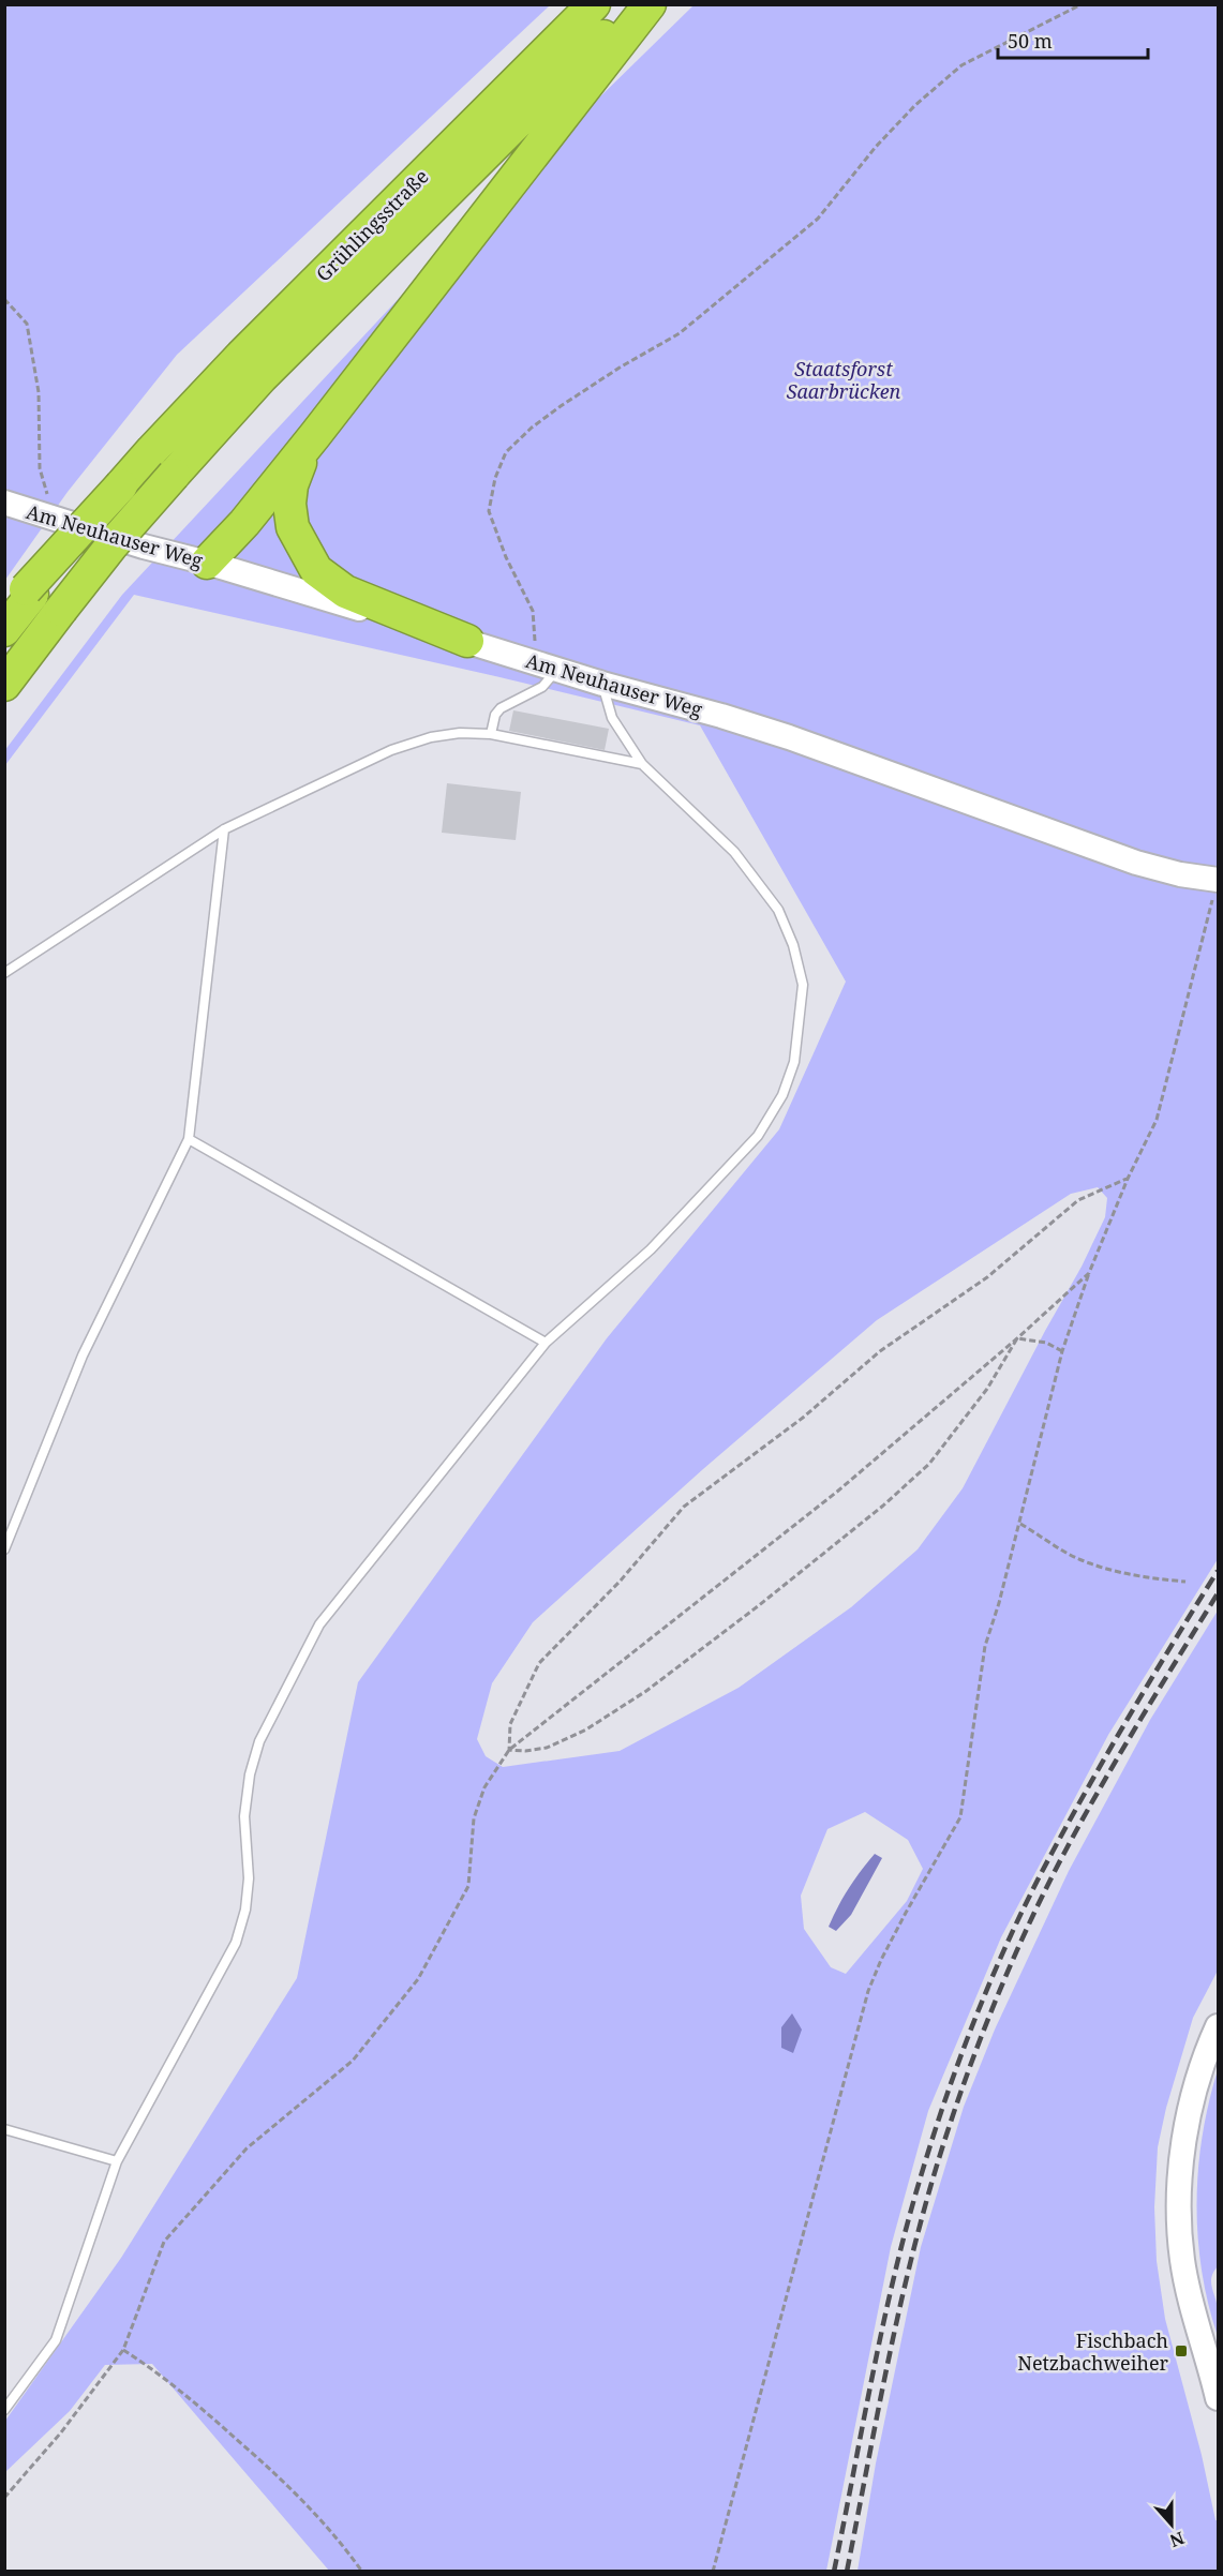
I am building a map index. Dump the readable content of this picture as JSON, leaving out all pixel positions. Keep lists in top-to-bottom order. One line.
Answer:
{"streets":{"highway":["Grühlingsstraße"],"street":["Am Neuhauser Weg"]},"parks":["Staatsforst Saarbrücken"],"places":{"transit":["Fischbach Netzbachweiher"]},"scale_bar":"50 m","north":"bottom"}
